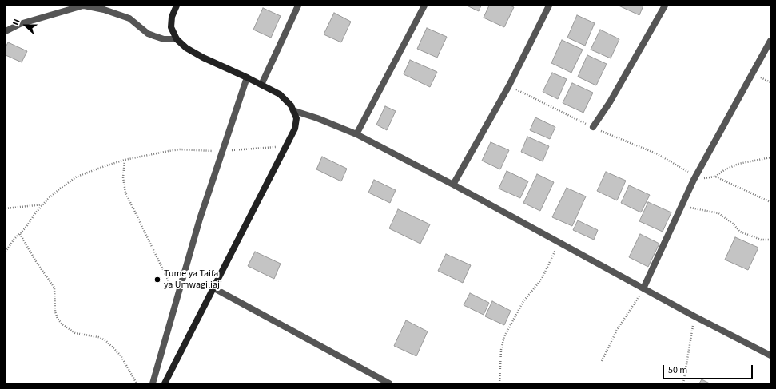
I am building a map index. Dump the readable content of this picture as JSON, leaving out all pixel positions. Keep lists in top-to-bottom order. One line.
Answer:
{"places":["Tume ya Taifa ya Umwagiliaji"],"scale_bar":"50 m","north":"left"}
